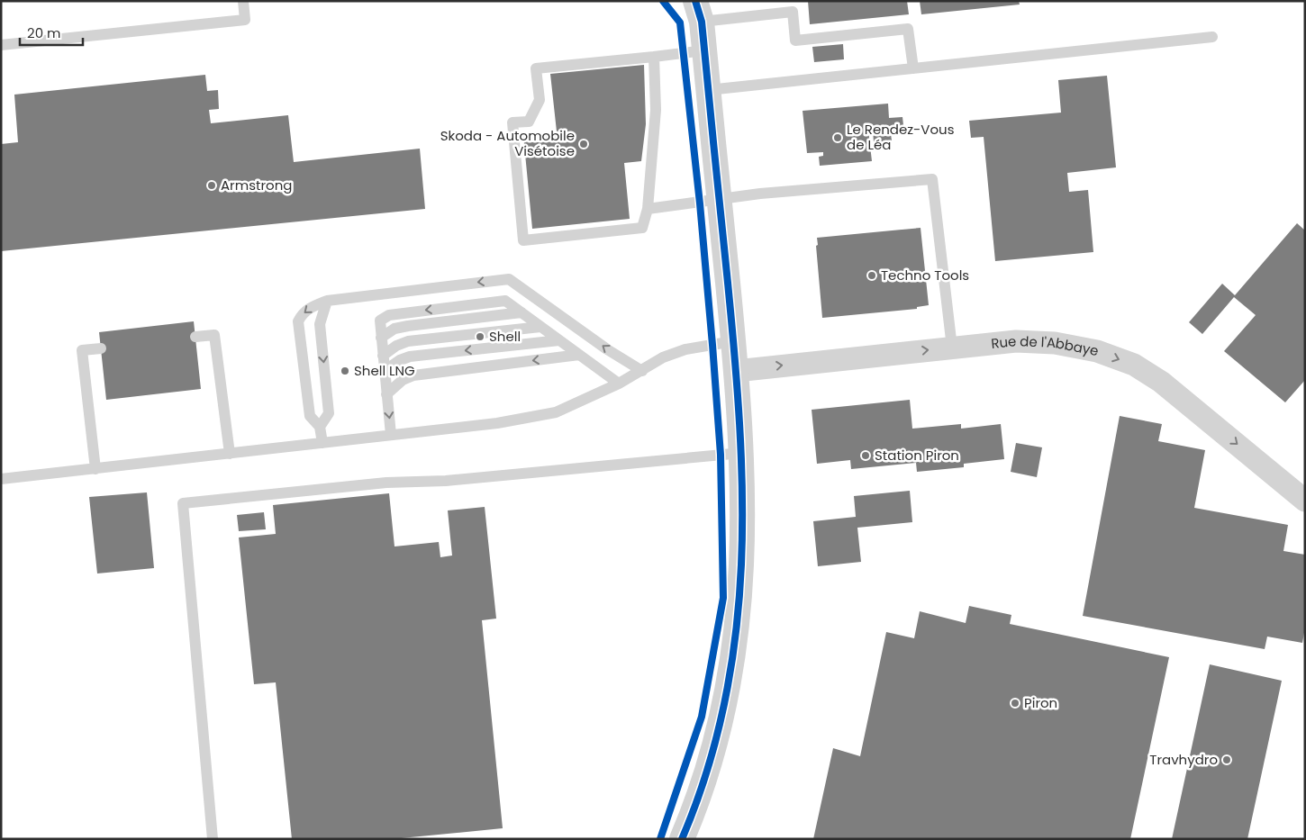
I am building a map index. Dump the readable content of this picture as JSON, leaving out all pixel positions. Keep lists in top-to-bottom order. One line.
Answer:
{"streets":{"street":["Rue de l'Abbaye"]},"one_way":["Rue de l'Abbaye"],"places":["Le Rendez-Vous de Léa","Skoda - Automobile Visétoise","Armstrong","Techno Tools","Shell","Shell LNG","Station Piron","Piron","Travhydro"],"scale_bar":"20 m"}
